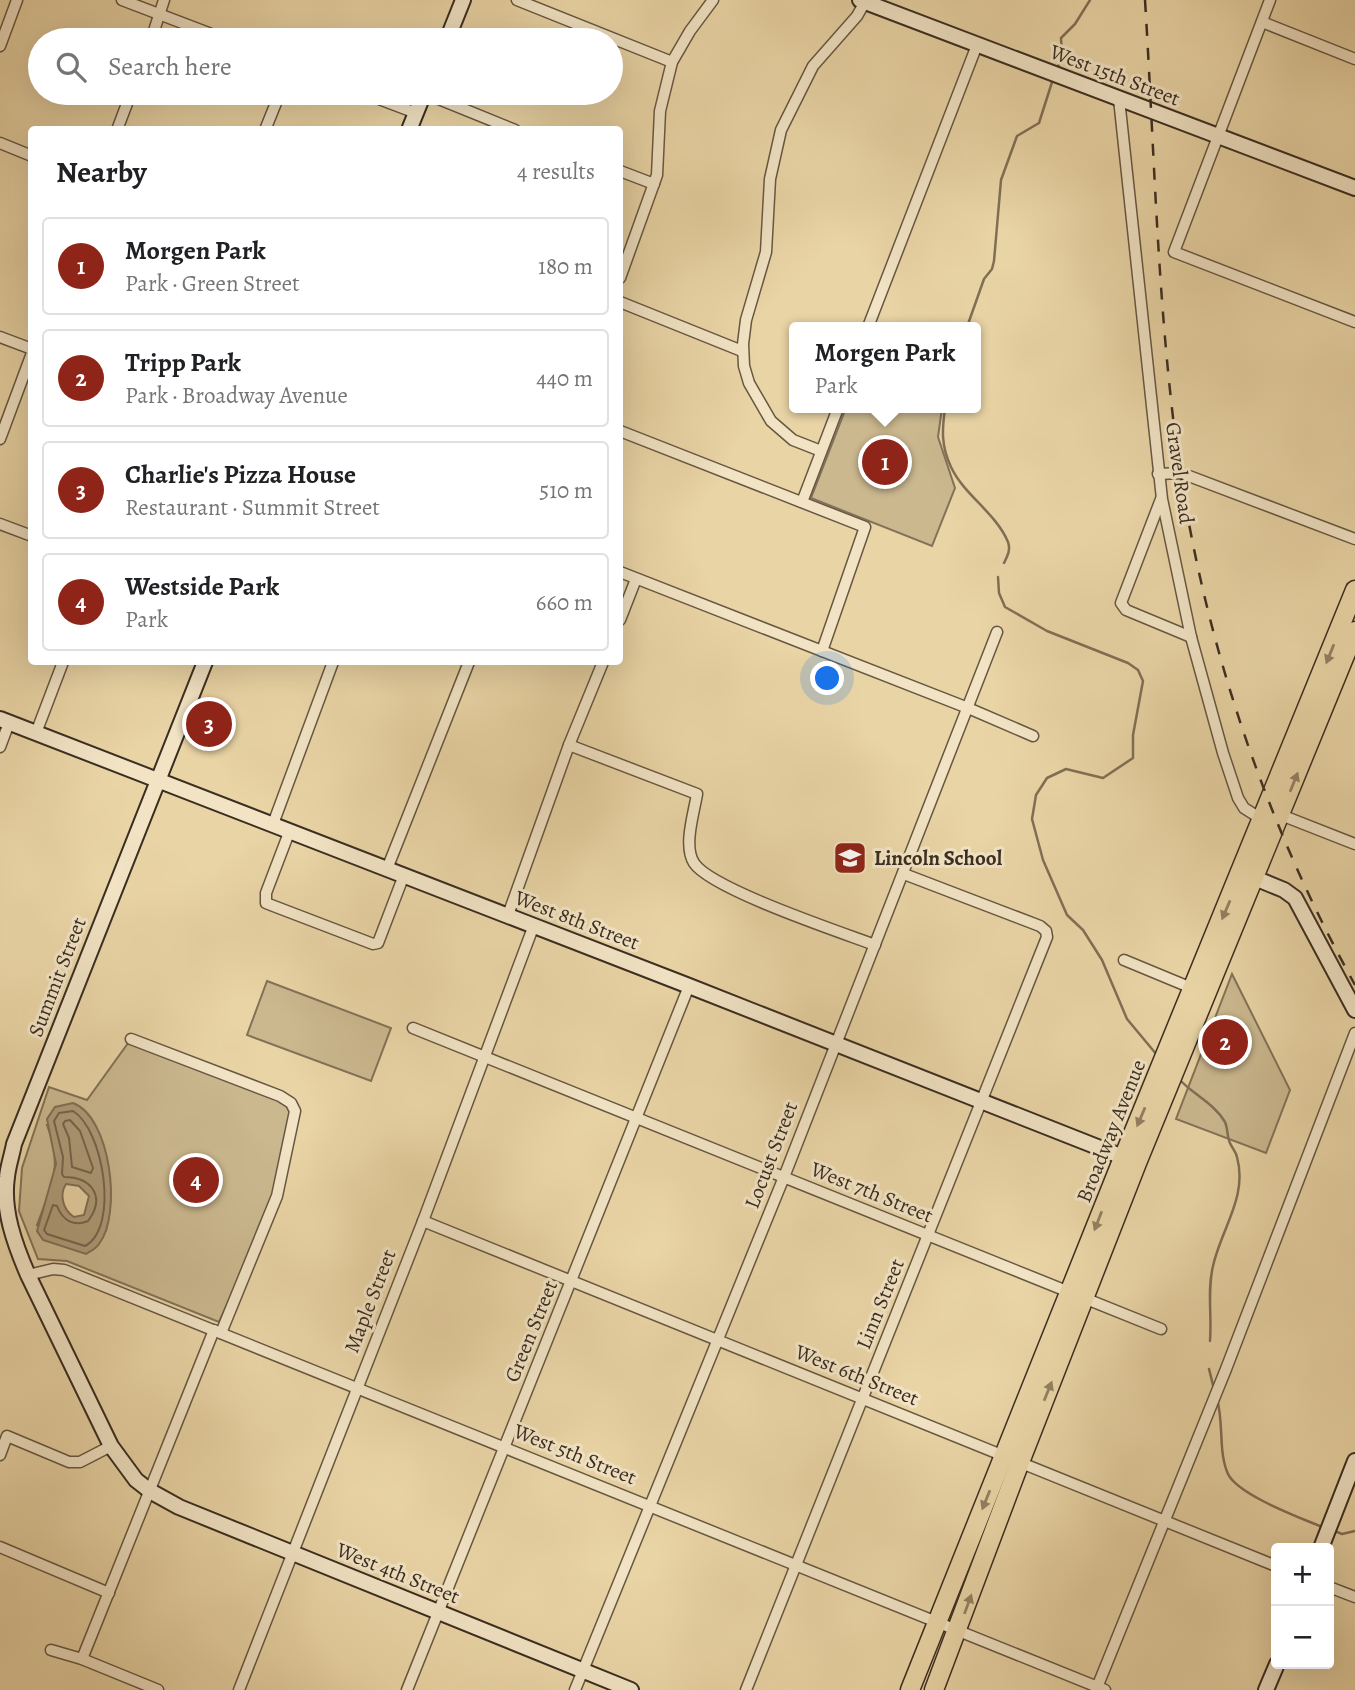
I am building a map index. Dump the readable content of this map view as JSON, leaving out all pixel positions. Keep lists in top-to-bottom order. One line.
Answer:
{"streets":{"highway":["Broadway Avenue"],"street":["West 15th Street","Gravel Road","West 8th Street","Summit Street","Locust Street","West 7th Street","Maple Street","Linn Street","Green Street","West 6th Street","West 5th Street","West 4th Street"]},"crossings":[["West 15th Street","Gravel Road"],["Gravel Road","Broadway Avenue"],["West 8th Street","Summit Street"],["West 8th Street","Broadway Avenue"],["West 8th Street","Locust Street"],["West 8th Street","Maple Street"],["West 8th Street","Linn Street"],["West 8th Street","Green Street"],["Summit Street","West 5th Street"],["Summit Street","West 4th Street"],["Broadway Avenue","West 7th Street"],["Broadway Avenue","West 6th Street"],["Broadway Avenue","West 5th Street"],["Locust Street","West 7th Street"],["Locust Street","Linn Street"],["Locust Street","West 6th Street"],["Locust Street","West 5th Street"],["Locust Street","West 4th Street"],["West 7th Street","Maple Street"],["West 7th Street","Linn Street"],["West 7th Street","Green Street"],["Maple Street","West 6th Street"],["Maple Street","West 5th Street"],["Maple Street","West 4th Street"],["Linn Street","West 6th Street"],["Linn Street","West 5th Street"],["Green Street","West 6th Street"],["Green Street","West 5th Street"],["Green Street","West 4th Street"]],"places":{"school or university":["Lincoln School"]},"page":{"search":"Search here","heading":["Nearby","4 results"],"list":[{"mark":"1","name":"Morgen Park","note":"Park · Green Street","value":"180 m"},{"mark":"2","name":"Tripp Park","note":"Park · Broadway Avenue","value":"440 m"},{"mark":"3","name":"Charlie's Pizza House","note":"Restaurant · Summit Street","value":"510 m"},{"mark":"4","name":"Westside Park","note":"Park","value":"660 m"}],"popup":["Morgen Park","Park"],"pins":["1","3","2","4"],"map_buttons":["+","−"]}}
